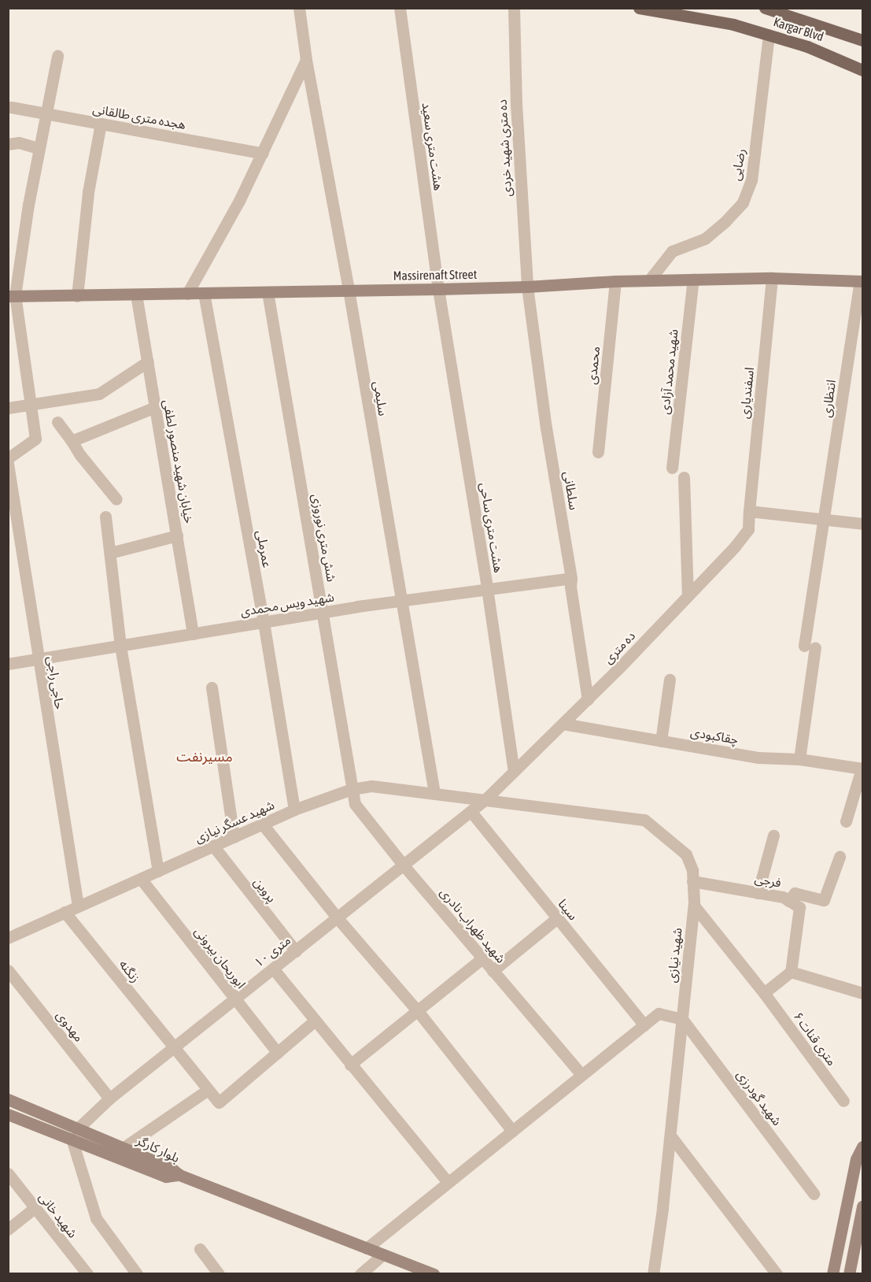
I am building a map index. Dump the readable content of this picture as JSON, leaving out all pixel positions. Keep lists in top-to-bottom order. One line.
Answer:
{"streets":{"main road":["Kargar Blvd"],"street":["هجده متری طالقانی","هشت متری سعید","ده متری شهید خردی","رضایی","Massirenaft Street","محمدی","شهید محمد آزادی","اسفندیاری","سلیمی","انتظاری","خیابان شهید منصور لطفی","سلطانی","هشت متری ساحی","شش متری نوروزی","عمرملی","شهید ویس محمدی","ده متری","حاجی راجی","چقاکبودی","شهید عسگر نیازی","فرجی","پروین","سینا","شهید ظهراب نادری","۱۰ متری","شهید نیازی","ابوریحان بیرونی","زنگنه","مهدوی","۶ متری قنات","شهید گودرزی","بلوار کارگر","شهید خانی"]},"crossings":[["Kargar Blvd","رضایی"],["هشت متری سعید","Massirenaft Street"],["هشت متری سعید","هشت متری ساحی"],["ده متری شهید خردی","Massirenaft Street"],["ده متری شهید خردی","سلطانی"],["رضایی","Massirenaft Street"],["Massirenaft Street","محمدی"],["Massirenaft Street","شهید محمد آزادی"],["Massirenaft Street","اسفندیاری"],["Massirenaft Street","سلیمی"],["Massirenaft Street","انتظاری"],["Massirenaft Street","خیابان شهید منصور لطفی"],["Massirenaft Street","سلطانی"],["Massirenaft Street","هشت متری ساحی"],["Massirenaft Street","شش متری نوروزی"],["Massirenaft Street","عمرملی"],["اسفندیاری","ده متری"],["سلیمی","شهید ویس محمدی"],["سلیمی","شهید عسگر نیازی"],["انتظاری","چقاکبودی"],["خیابان شهید منصور لطفی","شهید ویس محمدی"],["سلطانی","شهید ویس محمدی"],["سلطانی","ده متری"],["هشت متری ساحی","شهید ویس محمدی"],["هشت متری ساحی","ده متری"],["شش متری نوروزی","شهید ویس محمدی"],["شش متری نوروزی","شهید عسگر نیازی"],["شش متری نوروزی","شهید ظهراب نادری"],["عمرملی","شهید ویس محمدی"],["عمرملی","شهید عسگر نیازی"],["شهید ویس محمدی","حاجی راجی"],["ده متری","چقاکبودی"],["ده متری","شهید عسگر نیازی"],["ده متری","۱۰ متری"],["ده متری","شهید نیازی"],["حاجی راجی","شهید عسگر نیازی"],["شهید عسگر نیازی","پروین"],["شهید عسگر نیازی","شهید ظهراب نادری"],["شهید عسگر نیازی","۱۰ متری"],["شهید عسگر نیازی","شهید نیازی"],["شهید عسگر نیازی","ابوریحان بیرونی"],["شهید عسگر نیازی","زنگنه"],["فرجی","شهید نیازی"],["پروین","۱۰ متری"],["سینا","۱۰ متری"],["شهید ظهراب نادری","۱۰ متری"],["۱۰ متری","شهید نیازی"],["۱۰ متری","ابوریحان بیرونی"],["۱۰ متری","زنگنه"],["۱۰ متری","مهدوی"],["۱۰ متری","بلوار کارگر"],["شهید نیازی","۶ متری قنات"],["شهید نیازی","شهید گودرزی"]],"districts":["مسیرنفت"]}
